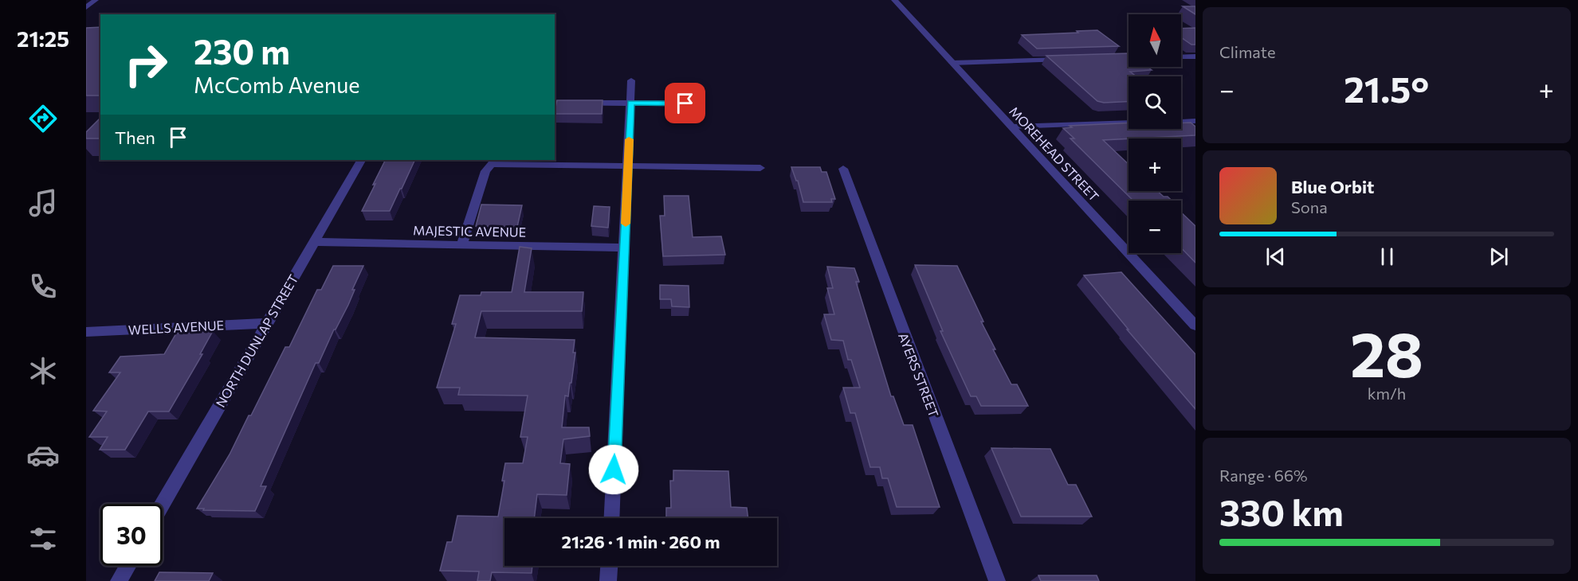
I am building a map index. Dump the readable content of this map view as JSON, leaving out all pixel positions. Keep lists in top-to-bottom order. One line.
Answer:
{"streets":{"street":["MOREHEAD STREET","MAJESTIC AVENUE","WELLS AVENUE","NORTH DUNLAP STREET","AYERS STREET"]},"crossings":[["MAJESTIC AVENUE","NORTH DUNLAP STREET"],["WELLS AVENUE","NORTH DUNLAP STREET"]],"north":"top","page":{"tabs":"21:25","tile":["Climate",["28","km/h"],["Range · 66%","330 km"]],"map_buttons":["+","−"],"turn":["230 m","McComb Avenue"],"heat":["−","21.5°","+"],"then":"Then","song":["Blue Orbit","Sona"],"limit":"30","trip":"21:26 · 1 min · 260 m"}}
